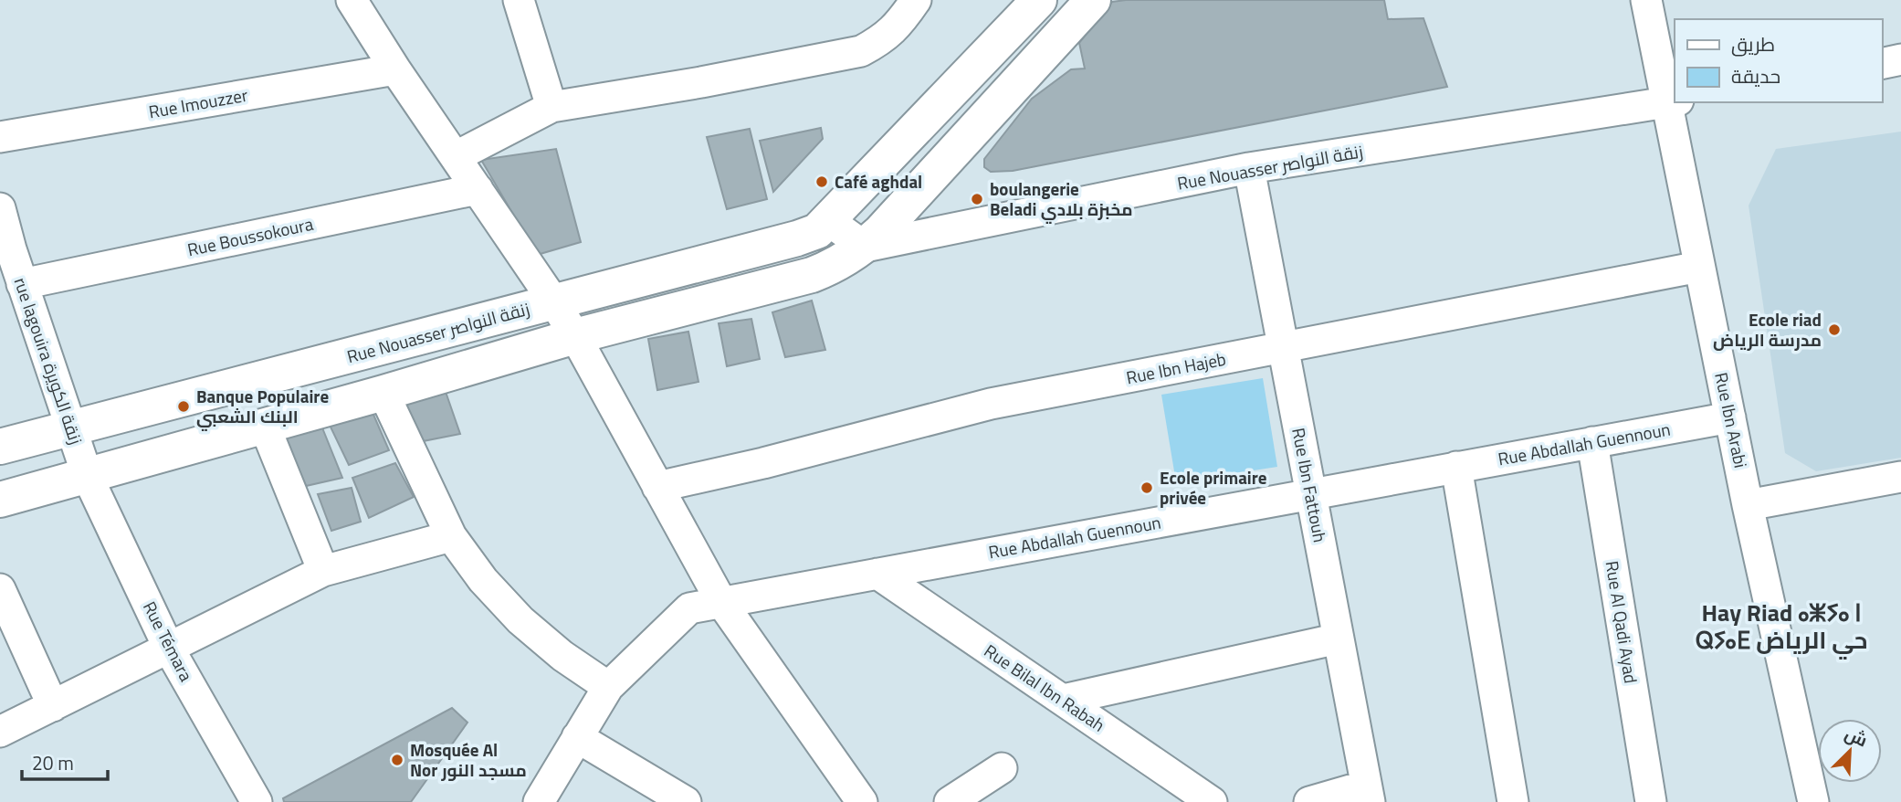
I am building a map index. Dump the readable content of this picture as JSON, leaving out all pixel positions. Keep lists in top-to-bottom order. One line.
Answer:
{"streets":{"main road":["Rue Nouasser زنقة النواصر"],"street":["Rue Imouzzer","Rue Boussokoura","rue lagouira زنقة الكويرة","Rue Ibn Hajeb","Rue Ibn Arabi","Rue Abdallah Guennoun","Rue Ibn Fattouh","Rue Al Qadi Ayad","Rue Témara","Rue Bilal Ibn Rabah"]},"crossings":[["Rue Nouasser زنقة النواصر","rue lagouira زنقة الكويرة"],["Rue Nouasser زنقة النواصر","Rue Ibn Arabi"],["Rue Nouasser زنقة النواصر","Rue Ibn Fattouh"],["Rue Nouasser زنقة النواصر","Rue Témara"],["Rue Boussokoura","rue lagouira زنقة الكويرة"],["rue lagouira زنقة الكويرة","Rue Témara"],["Rue Ibn Hajeb","Rue Ibn Arabi"],["Rue Ibn Hajeb","Rue Ibn Fattouh"],["Rue Ibn Arabi","Rue Abdallah Guennoun"],["Rue Abdallah Guennoun","Rue Ibn Fattouh"],["Rue Abdallah Guennoun","Rue Al Qadi Ayad"],["Rue Abdallah Guennoun","Rue Bilal Ibn Rabah"]],"districts":["Hay Riad ⴰⵥⵢⴰ ⵏ ⵕⵢⴰⴹ حي الرياض"],"places":["Café aghdal","boulangerie Beladi مخبزة بلادي","Ecole riad مدرسة الرياض","Banque Populaire البنك الشعبي","Ecole primaire privée","Mosquée Al Nor مسجد النور"],"legend":["طريق","حديقة"],"scale_bar":"20 m","north":"top right"}
